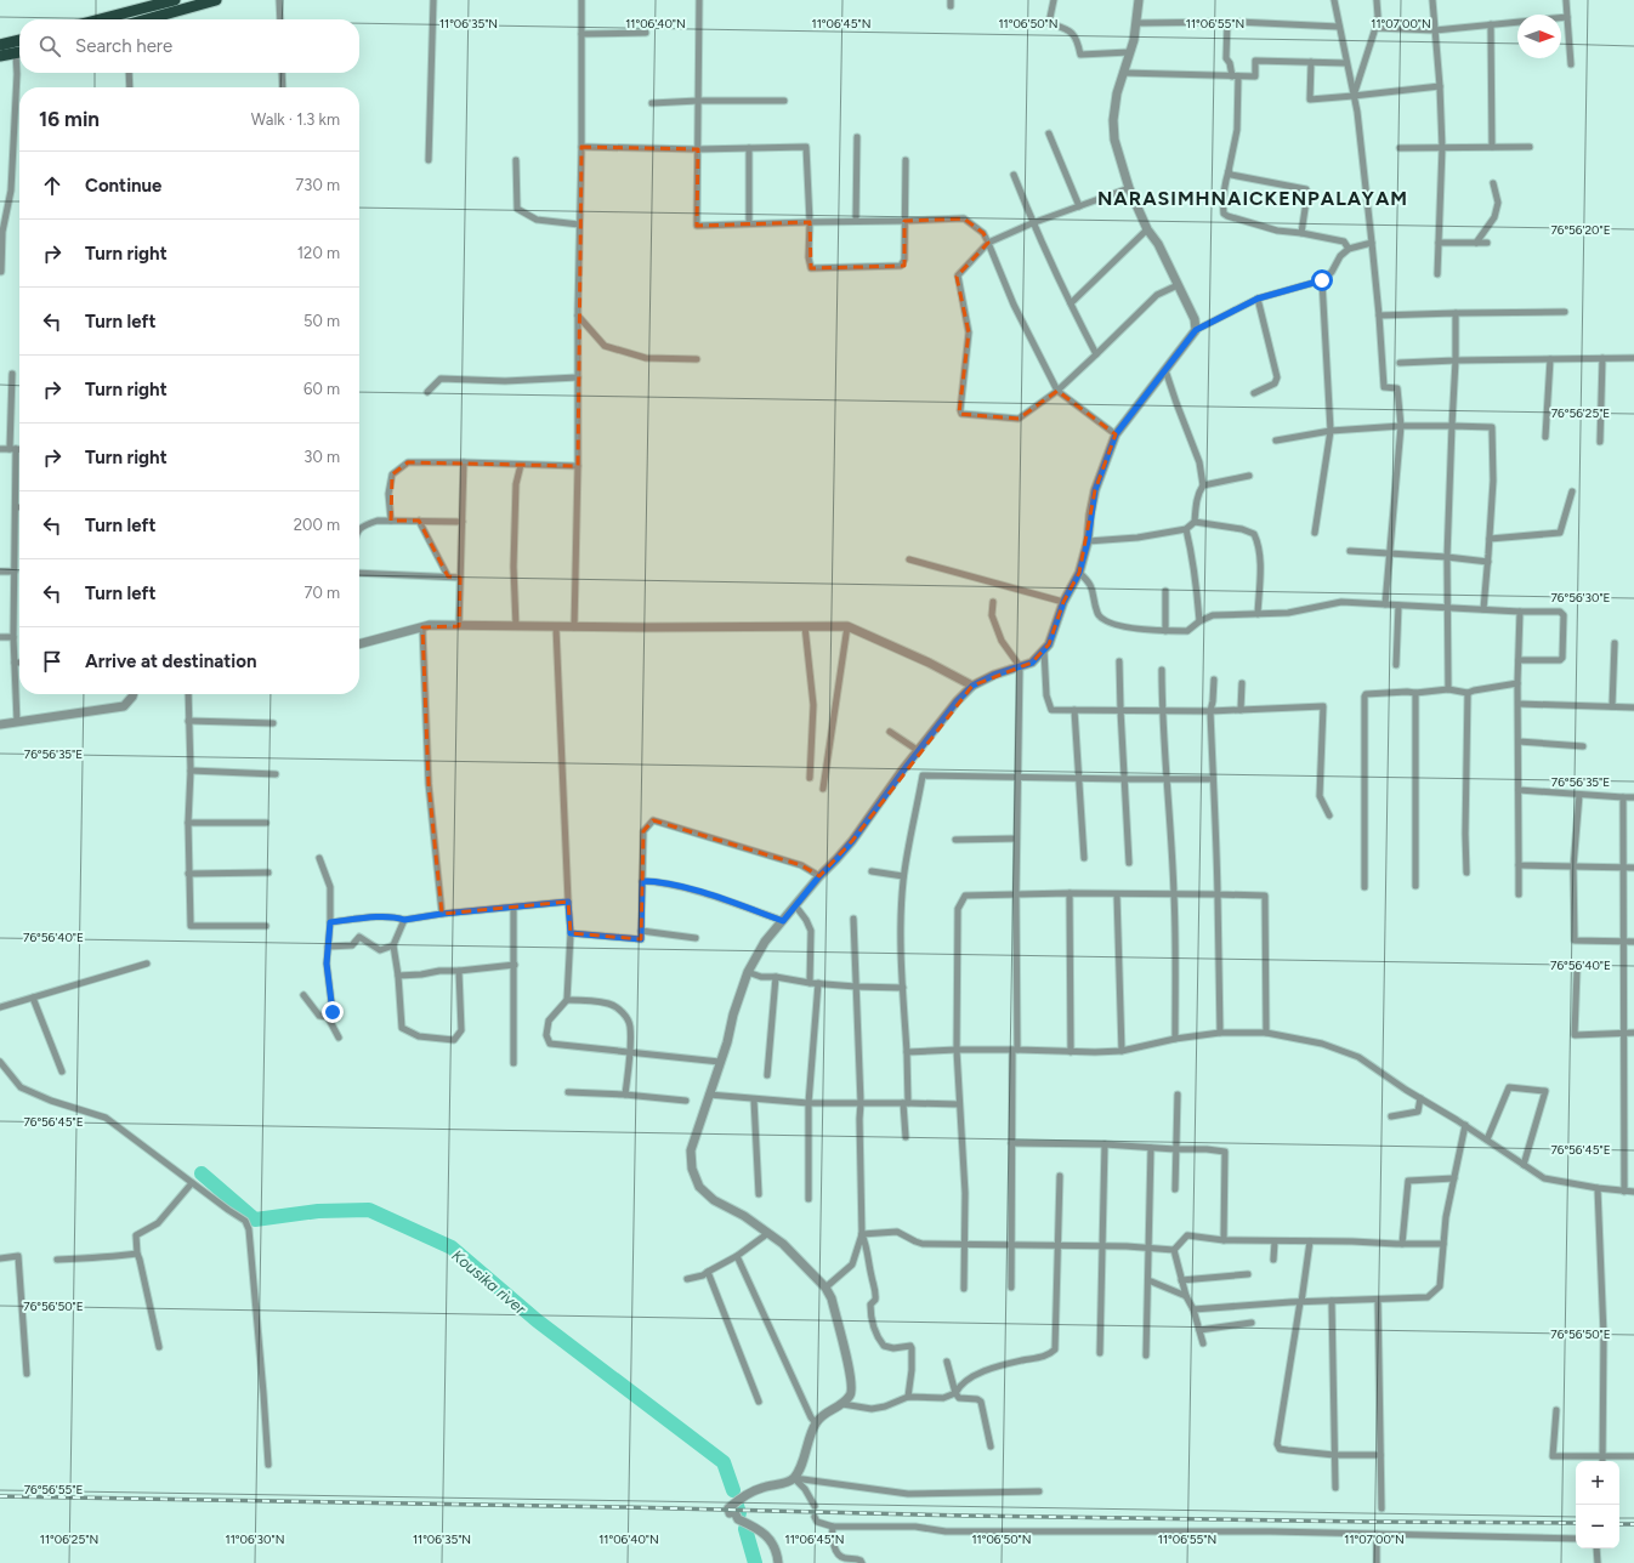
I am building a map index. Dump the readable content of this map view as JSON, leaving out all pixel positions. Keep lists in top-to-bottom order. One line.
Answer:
{"districts":["NARASIMHNAICKENPALAYAM"],"water":["Kousika river"],"north":"right","page":{"search":"Search here","heading":["16 min","Walk · 1.3 km"],"list":[["Continue","730 m"],["Turn right","120 m"],["Turn left","50 m"],["Turn right","60 m"],["Turn right","30 m"],["Turn left","200 m"],["Turn left","70 m"],"Arrive at destination"],"map_buttons":["+","−"]},"coordinates":["11°06'35\"N","11°06'40\"N","11°06'45\"N","11°06'50\"N","11°06'55\"N","11°07'00\"N","76°56'20\"E","76°56'25\"E","76°56'30\"E","76°56'35\"E","76°56'40\"E","76°56'45\"E","76°56'50\"E","76°56'55\"E","11°06'25\"N","11°06'30\"N"]}
